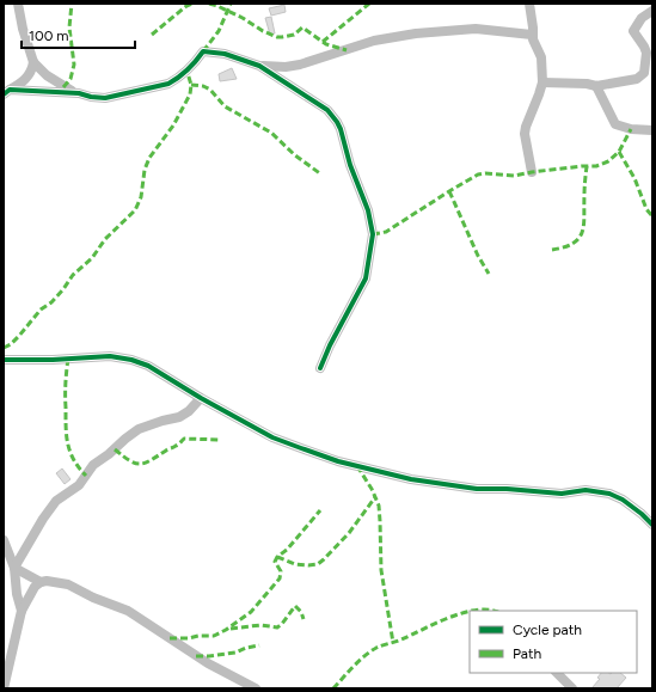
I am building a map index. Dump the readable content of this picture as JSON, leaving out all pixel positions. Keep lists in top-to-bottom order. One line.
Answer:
{"legend":["Cycle path","Path"],"scale_bar":"100 m"}
